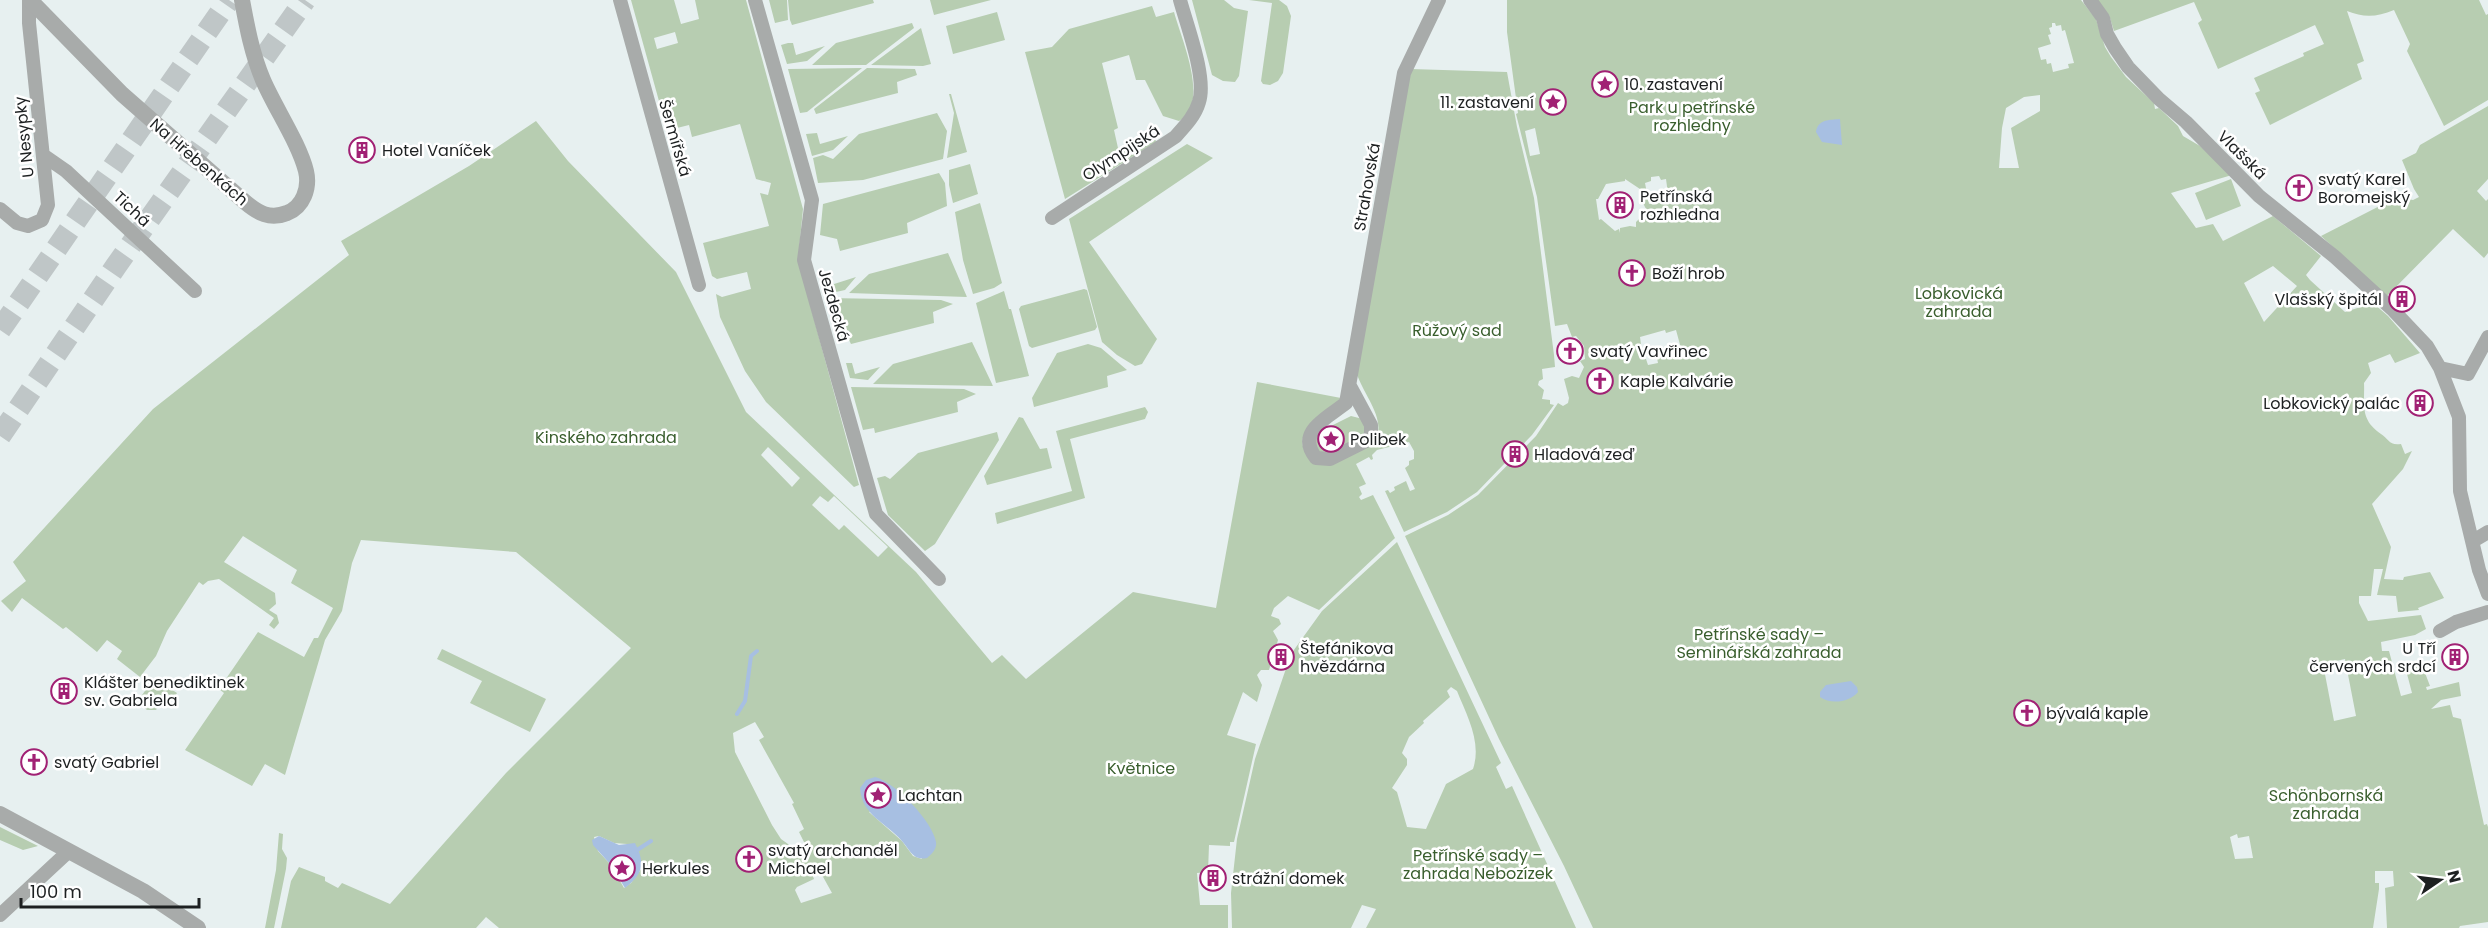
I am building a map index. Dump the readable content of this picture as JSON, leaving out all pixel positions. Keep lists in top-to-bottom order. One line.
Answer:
{"streets":{"street":["U Nesypky","Šermířská","Olympijská","Vlašská","Na Hřebenkách","Strahovská","Tichá","Jezdecká"]},"crossings":[["U Nesypky","Na Hřebenkách"],["U Nesypky","Tichá"]],"parks":["Park u petřínské rozhledny","Lobkovická zahrada","Růžový sad","Kinského zahrada","Petřínské sady – Seminářská zahrada","Květnice","Schönbornská zahrada","Petřínské sady – zahrada Nebozízek"],"places":{"place":["10. zastavení","11. zastavení","Polibek","Lachtan","Herkules"],"building":["Hotel Vaníček","Petřínská rozhledna","Vlašský špitál","Lobkovický palác","Hladová zeď","Štefánikova hvězdárna","U Tří červených srdcí","Klášter benediktinek sv. Gabriela","strážní domek"],"church":["svatý Karel Boromejský","Boží hrob","svatý Vavřinec","Kaple Kalvárie","bývalá kaple","svatý Gabriel","svatý archanděl Michael"]},"scale_bar":"100 m","north":"right"}
